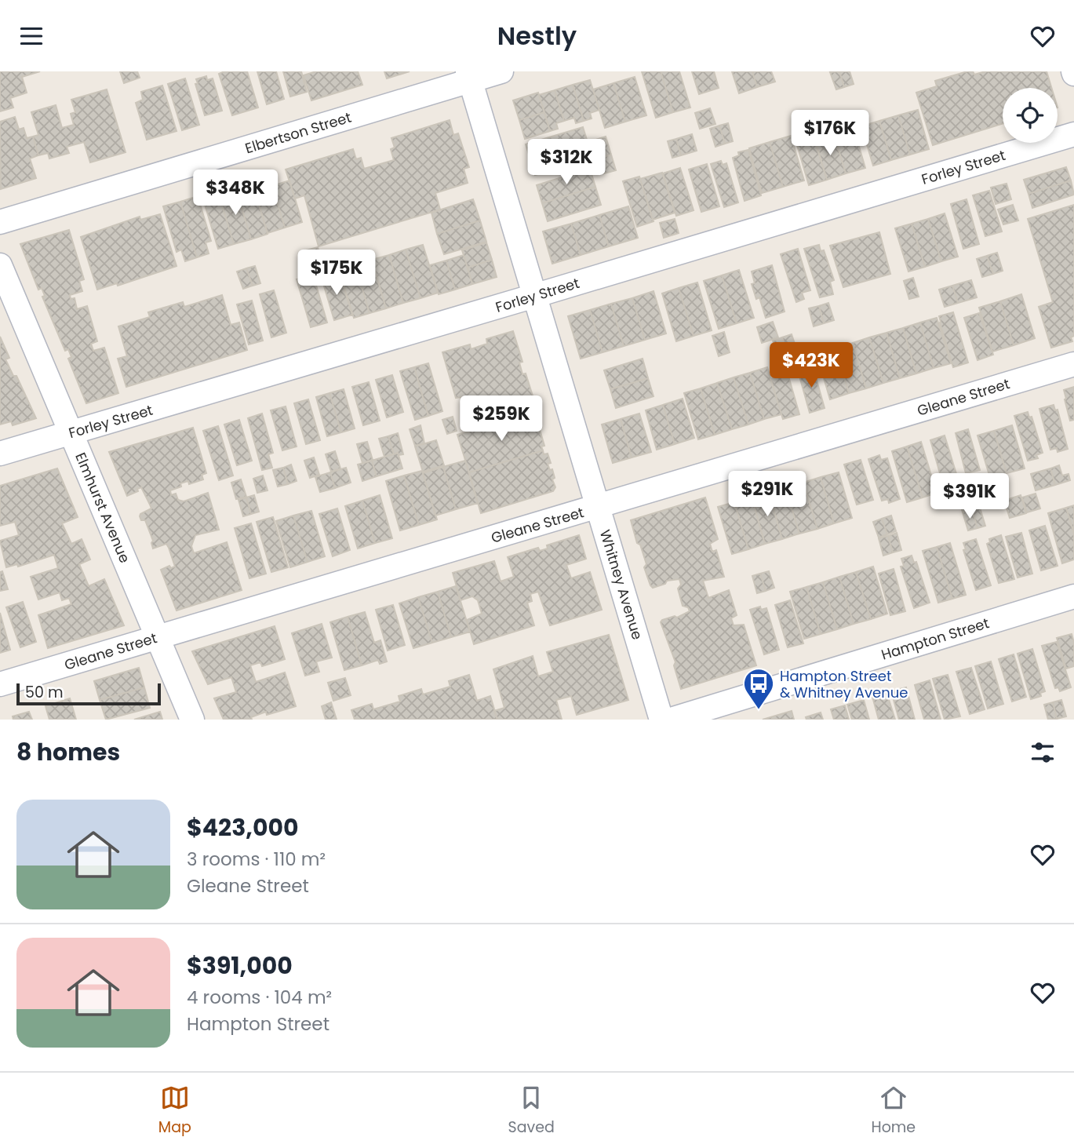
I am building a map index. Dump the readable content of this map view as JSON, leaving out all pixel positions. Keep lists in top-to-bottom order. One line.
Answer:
{"streets":{"street":["Elbertson Street","Forley Street","Gleane Street","Elmhurst Avenue","Whitney Avenue","Hampton Street"]},"crossings":[["Elbertson Street","Whitney Avenue"],["Forley Street","Elmhurst Avenue"],["Forley Street","Whitney Avenue"],["Gleane Street","Elmhurst Avenue"],["Gleane Street","Whitney Avenue"]],"places":{"bus stop":["Hampton Street & Whitney Avenue"]},"scale_bar":"50 m","page":{"header":"Nestly","price":["$176K","$312K","$348K","$175K","$423K","$259K","$291K","$391K"],"scale":"50 m","heading":"8 homes","list":[{"name":"$423,000","note":"3 rooms · 110 m² · Gleane Street"},{"name":"$391,000","note":"4 rooms · 104 m² · Hampton Street"}],"tabs":["Map","Saved","Home"]}}
